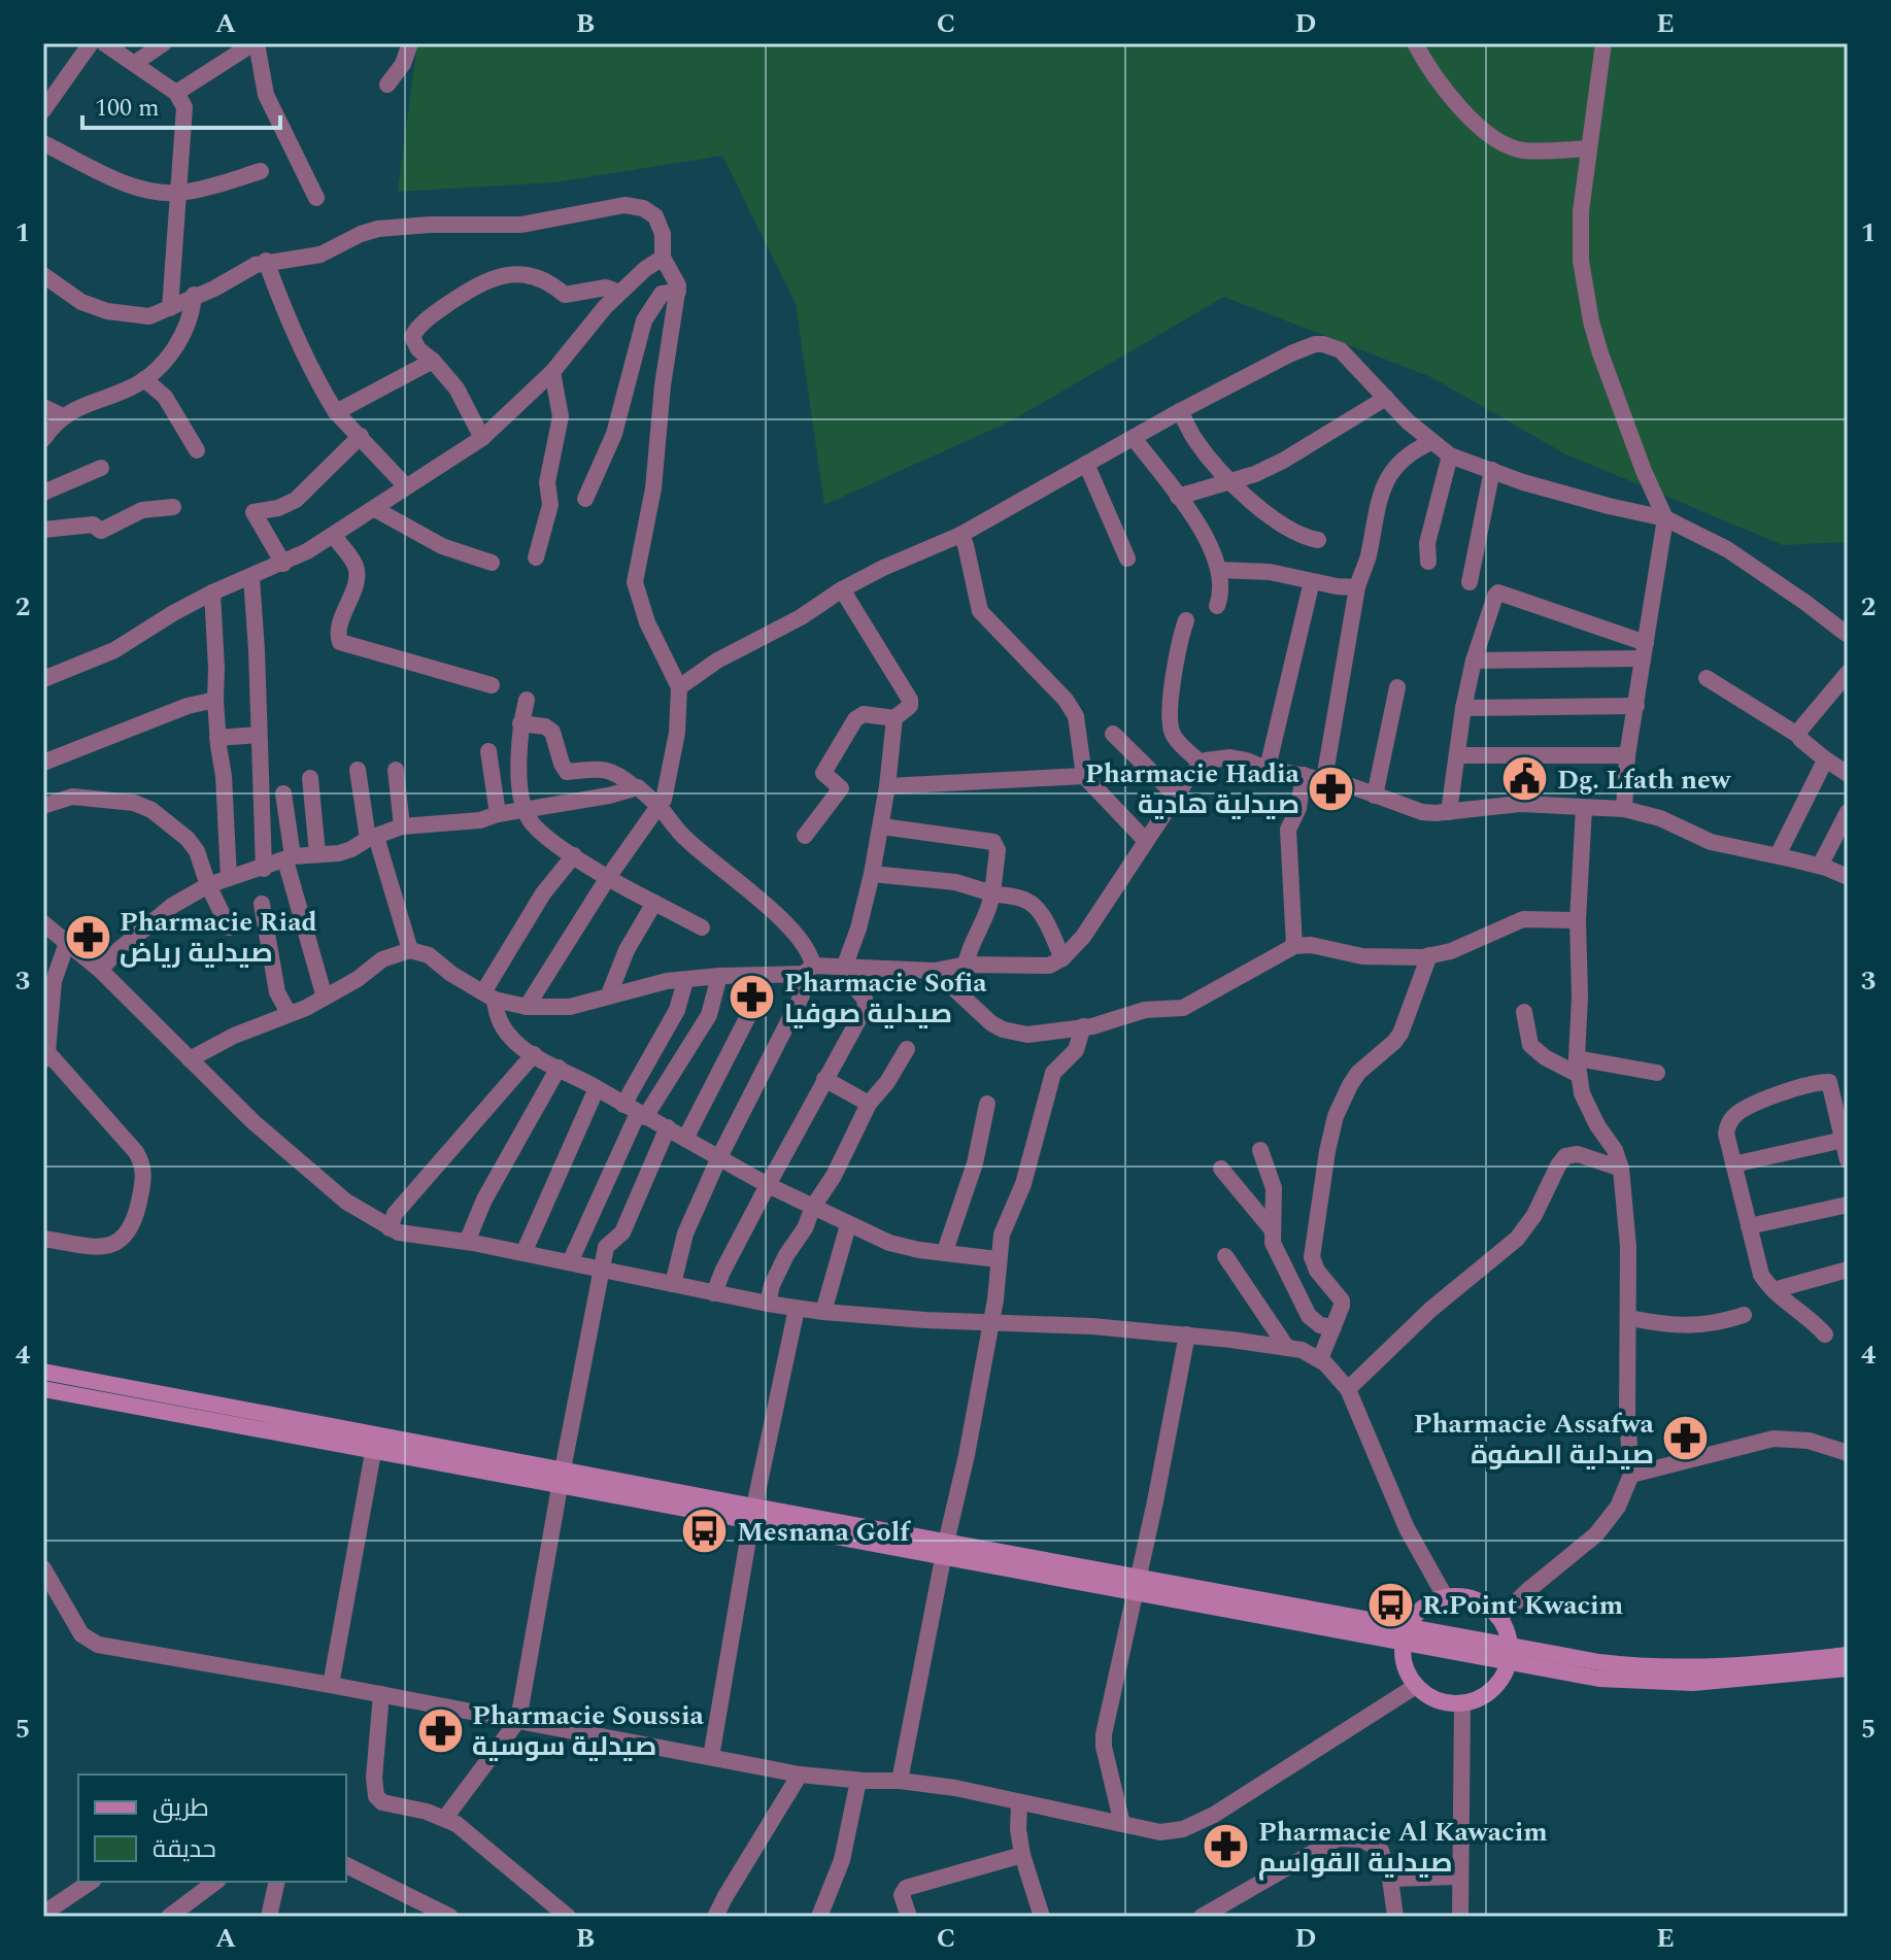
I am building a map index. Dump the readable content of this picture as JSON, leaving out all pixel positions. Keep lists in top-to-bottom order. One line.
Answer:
{"places":{"public building":["Dg. Lfath new"],"pharmacy":["Pharmacie Hadia صيدلية هادية","Pharmacie Riad صيدلية رياض","Pharmacie Sofia صيدلية صوفيا","Pharmacie Assafwa صيدلية الصفوة","Pharmacie Soussia صيدلية سوسية","Pharmacie Al Kawacim صيدلية القواسم"],"bus stop":["Mesnana Golf","R.Point Kwacim"]},"legend":["طريق","حديقة"],"scale_bar":"100 m","grid":{"columns":["A","B","C","D","E"],"rows":["1","2","3","4","5"]}}
